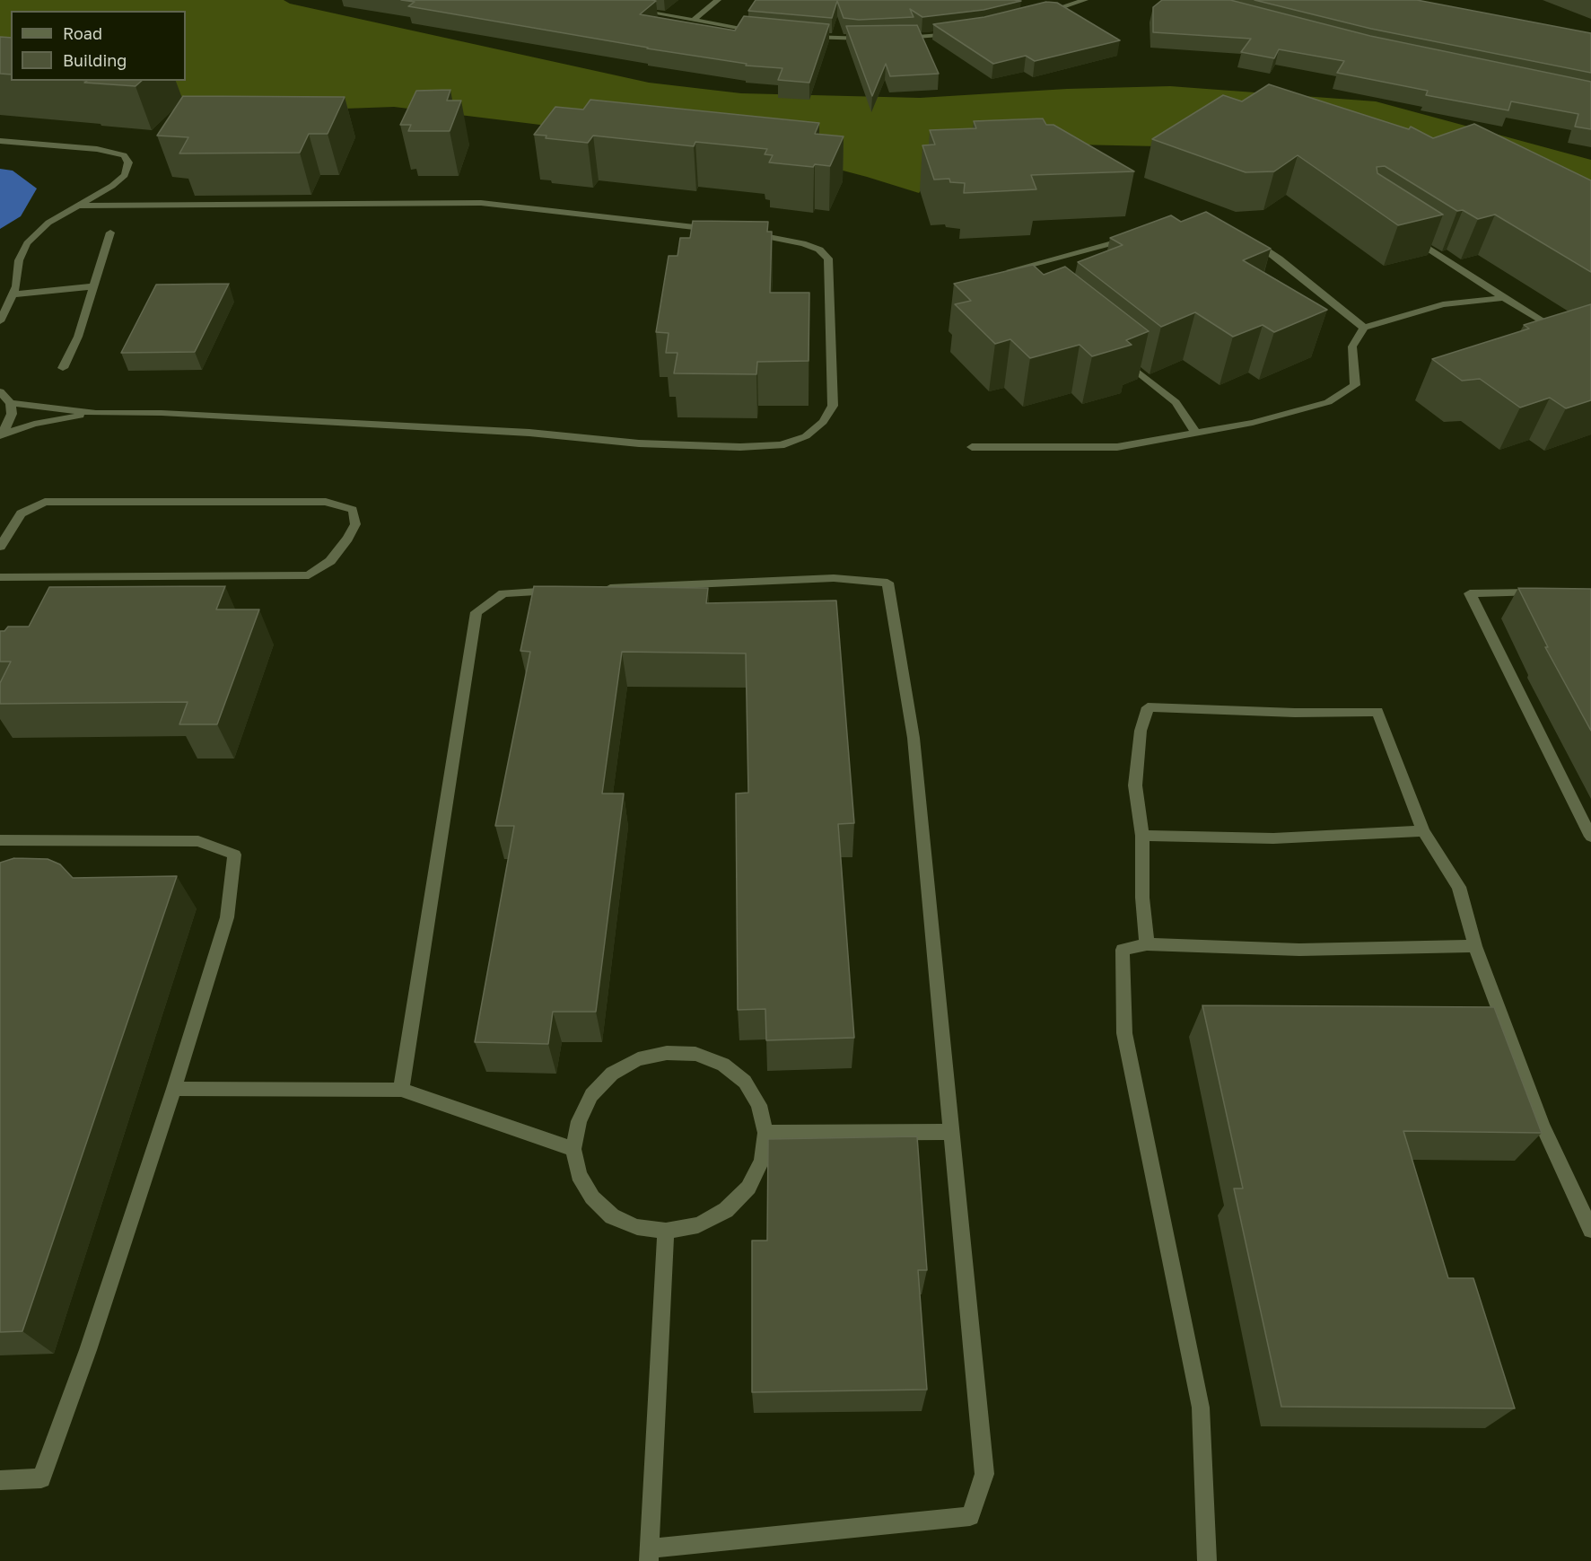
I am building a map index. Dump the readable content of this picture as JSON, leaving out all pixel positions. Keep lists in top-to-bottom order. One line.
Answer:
{"legend":["Road","Building"]}
